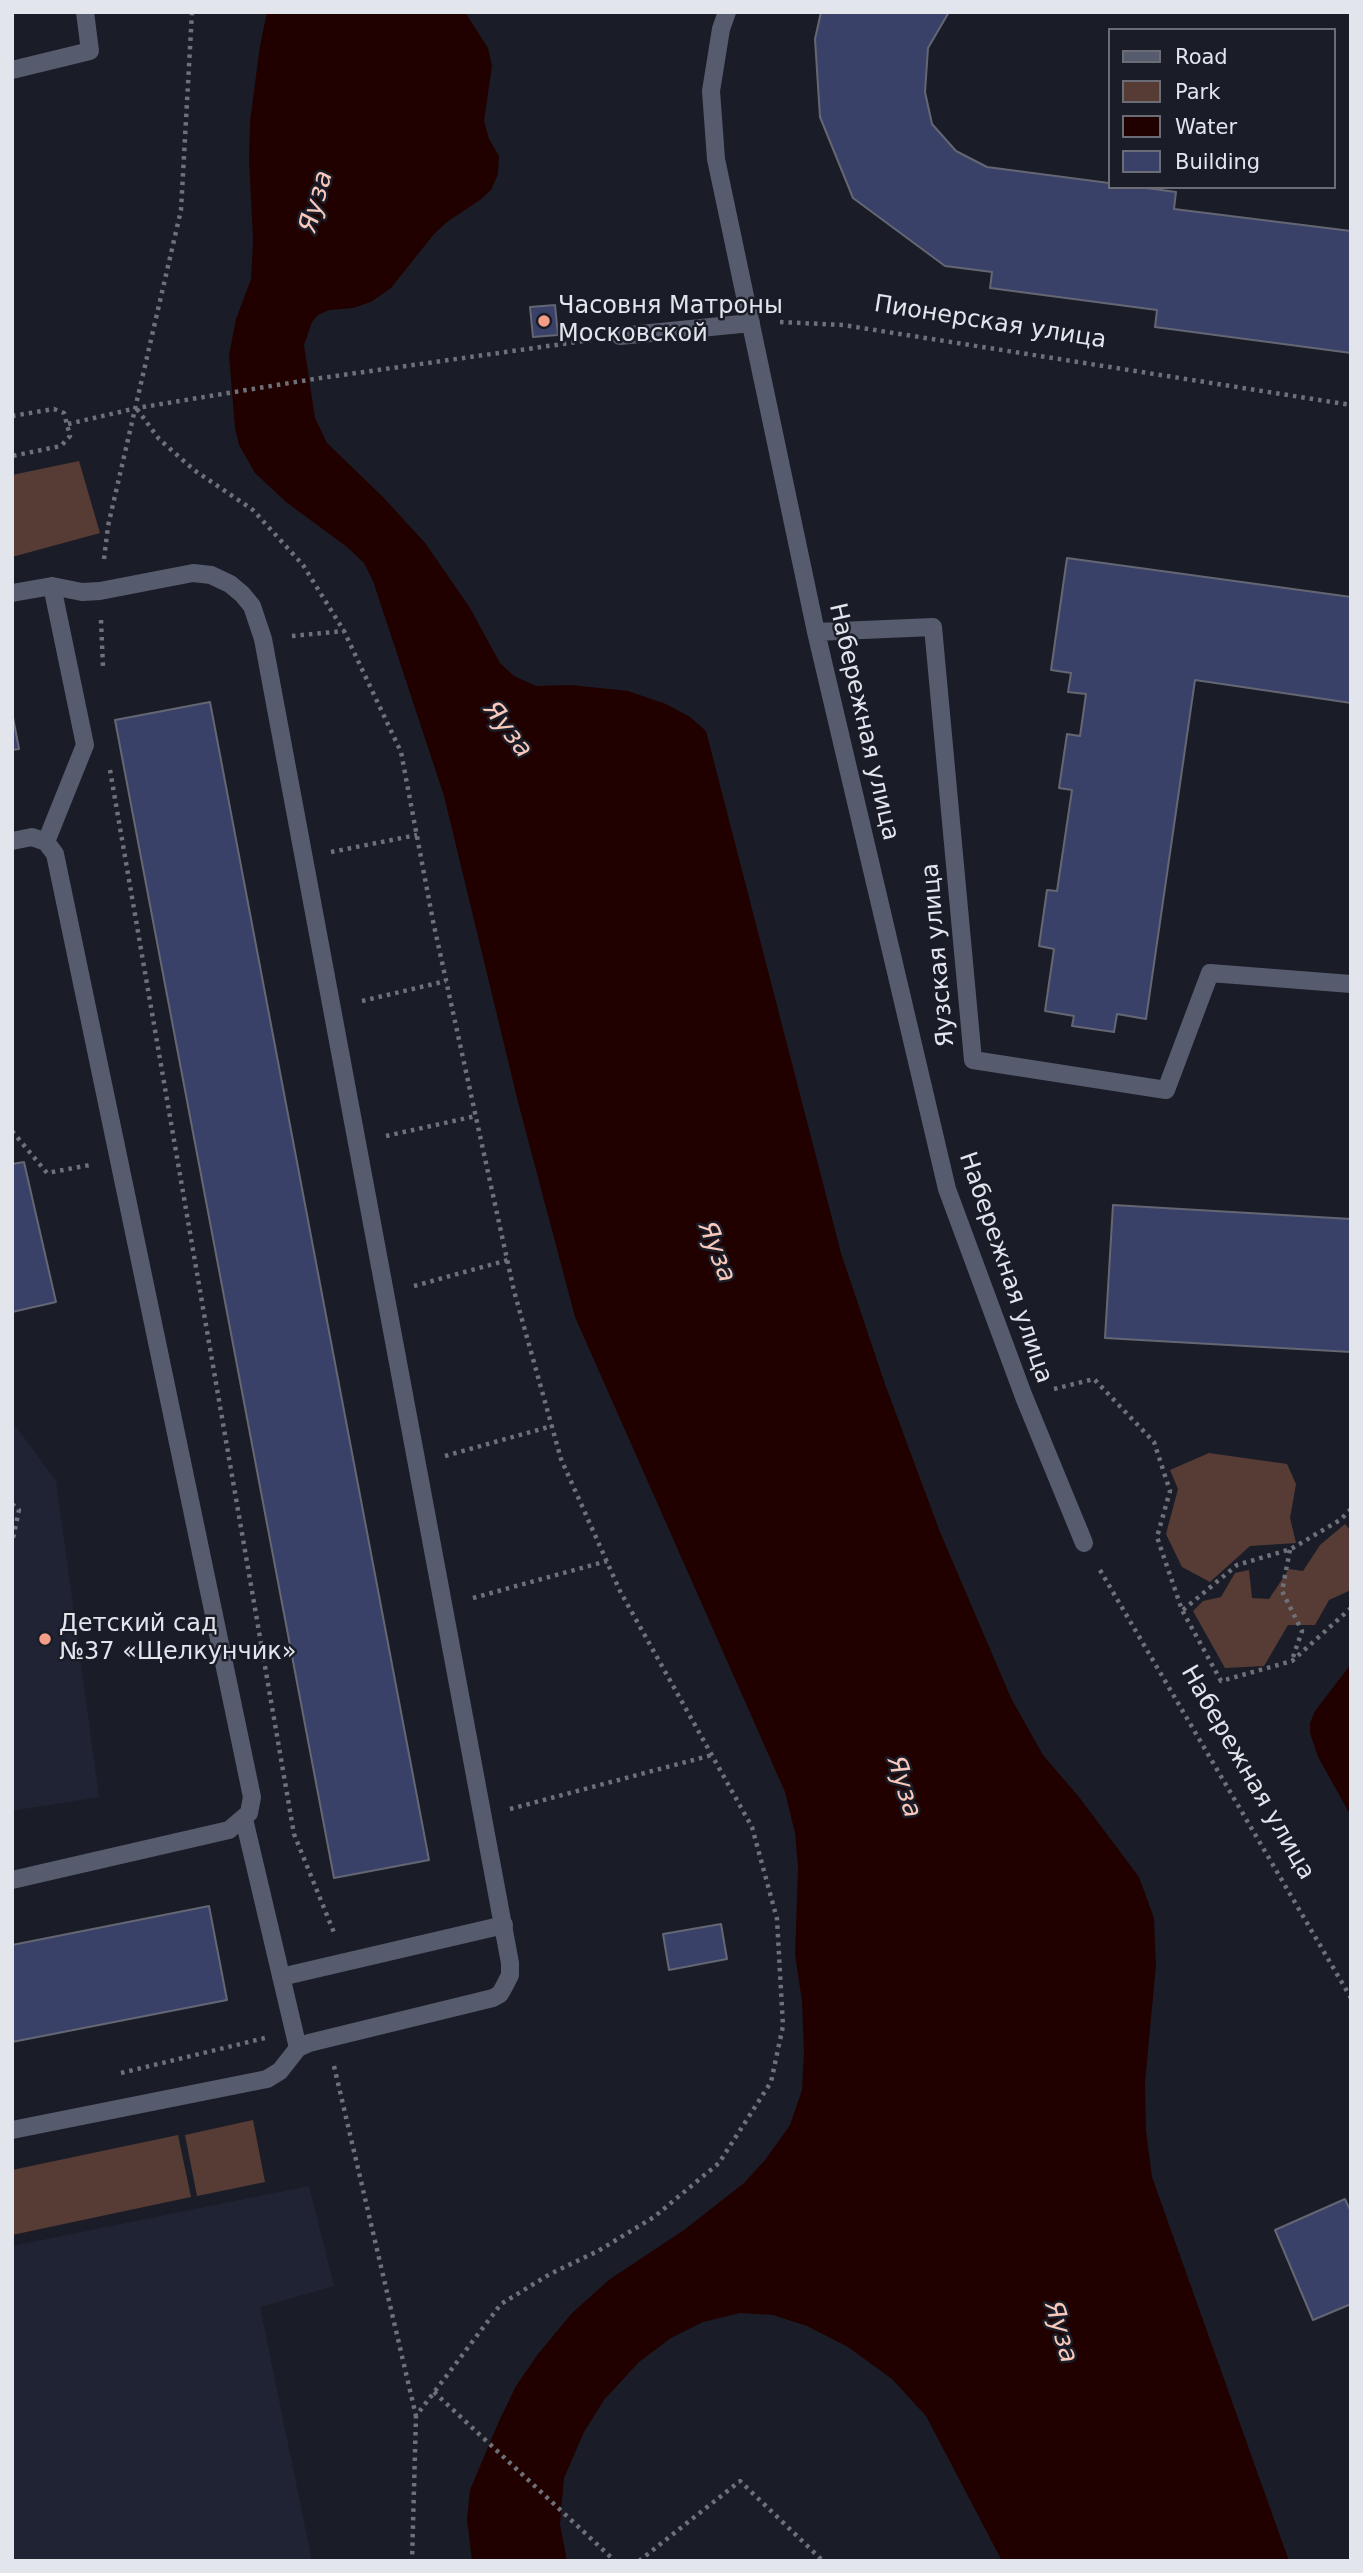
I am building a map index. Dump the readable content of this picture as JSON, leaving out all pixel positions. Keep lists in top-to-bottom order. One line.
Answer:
{"streets":{"street":["Набережная улица","Яузская улица"],"path":["Пионерская улица"]},"crossings":[["Пионерская улица","Набережная улица"],["Набережная улица","Яузская улица"]],"water":["Яуза"],"places":["Часовня Матроны Московской","Детский сад №37 «Щелкунчик»"],"legend":["Road","Park","Water","Building"]}
